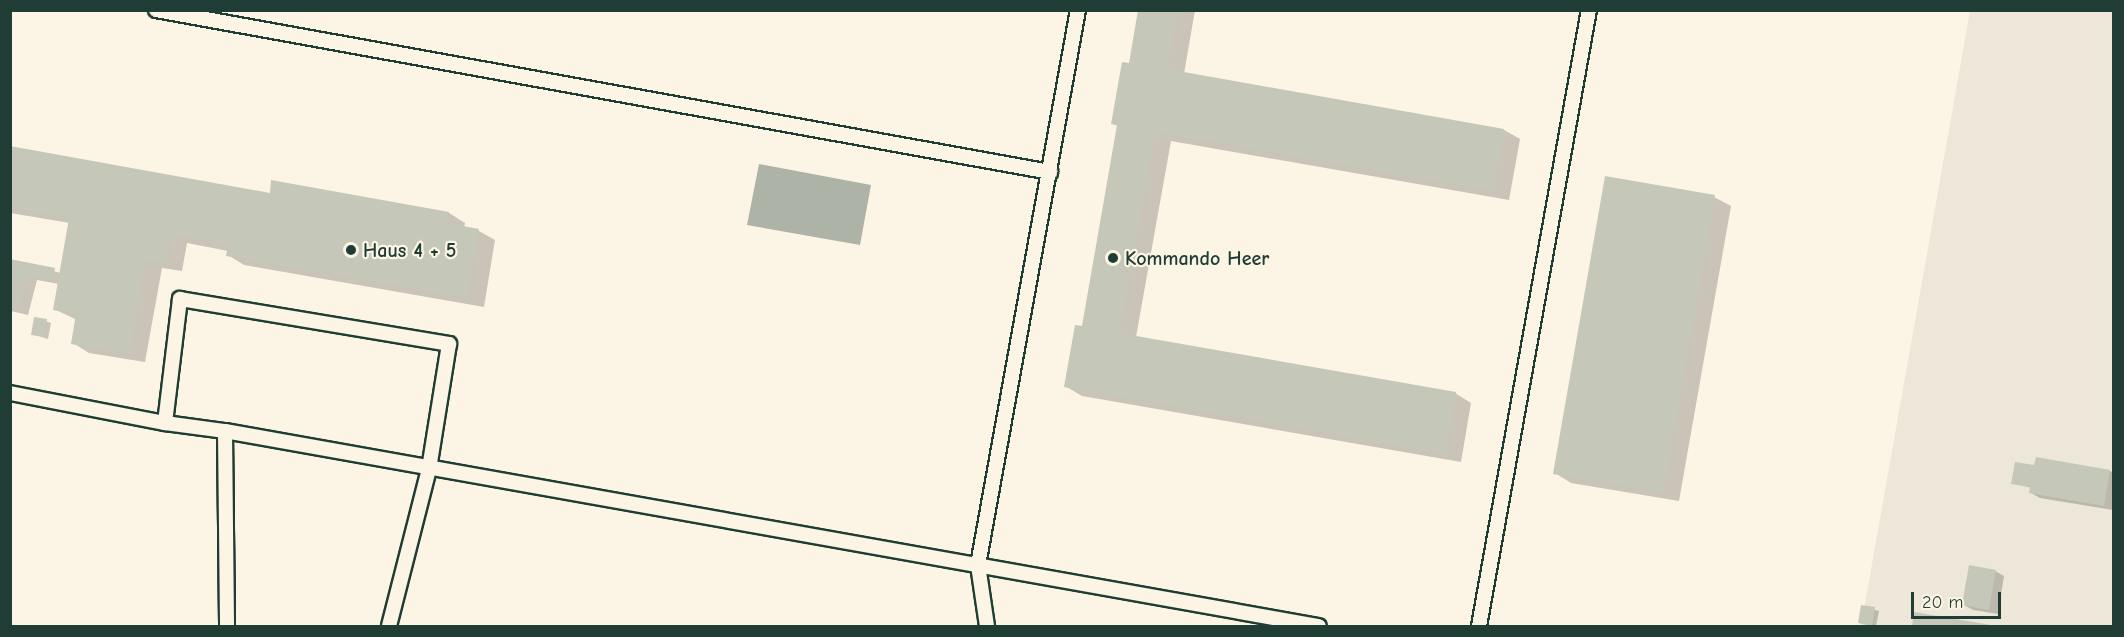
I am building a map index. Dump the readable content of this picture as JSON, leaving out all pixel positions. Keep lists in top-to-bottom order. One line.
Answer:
{"places":["Haus 4 + 5","Kommando Heer"],"scale_bar":"20 m"}
